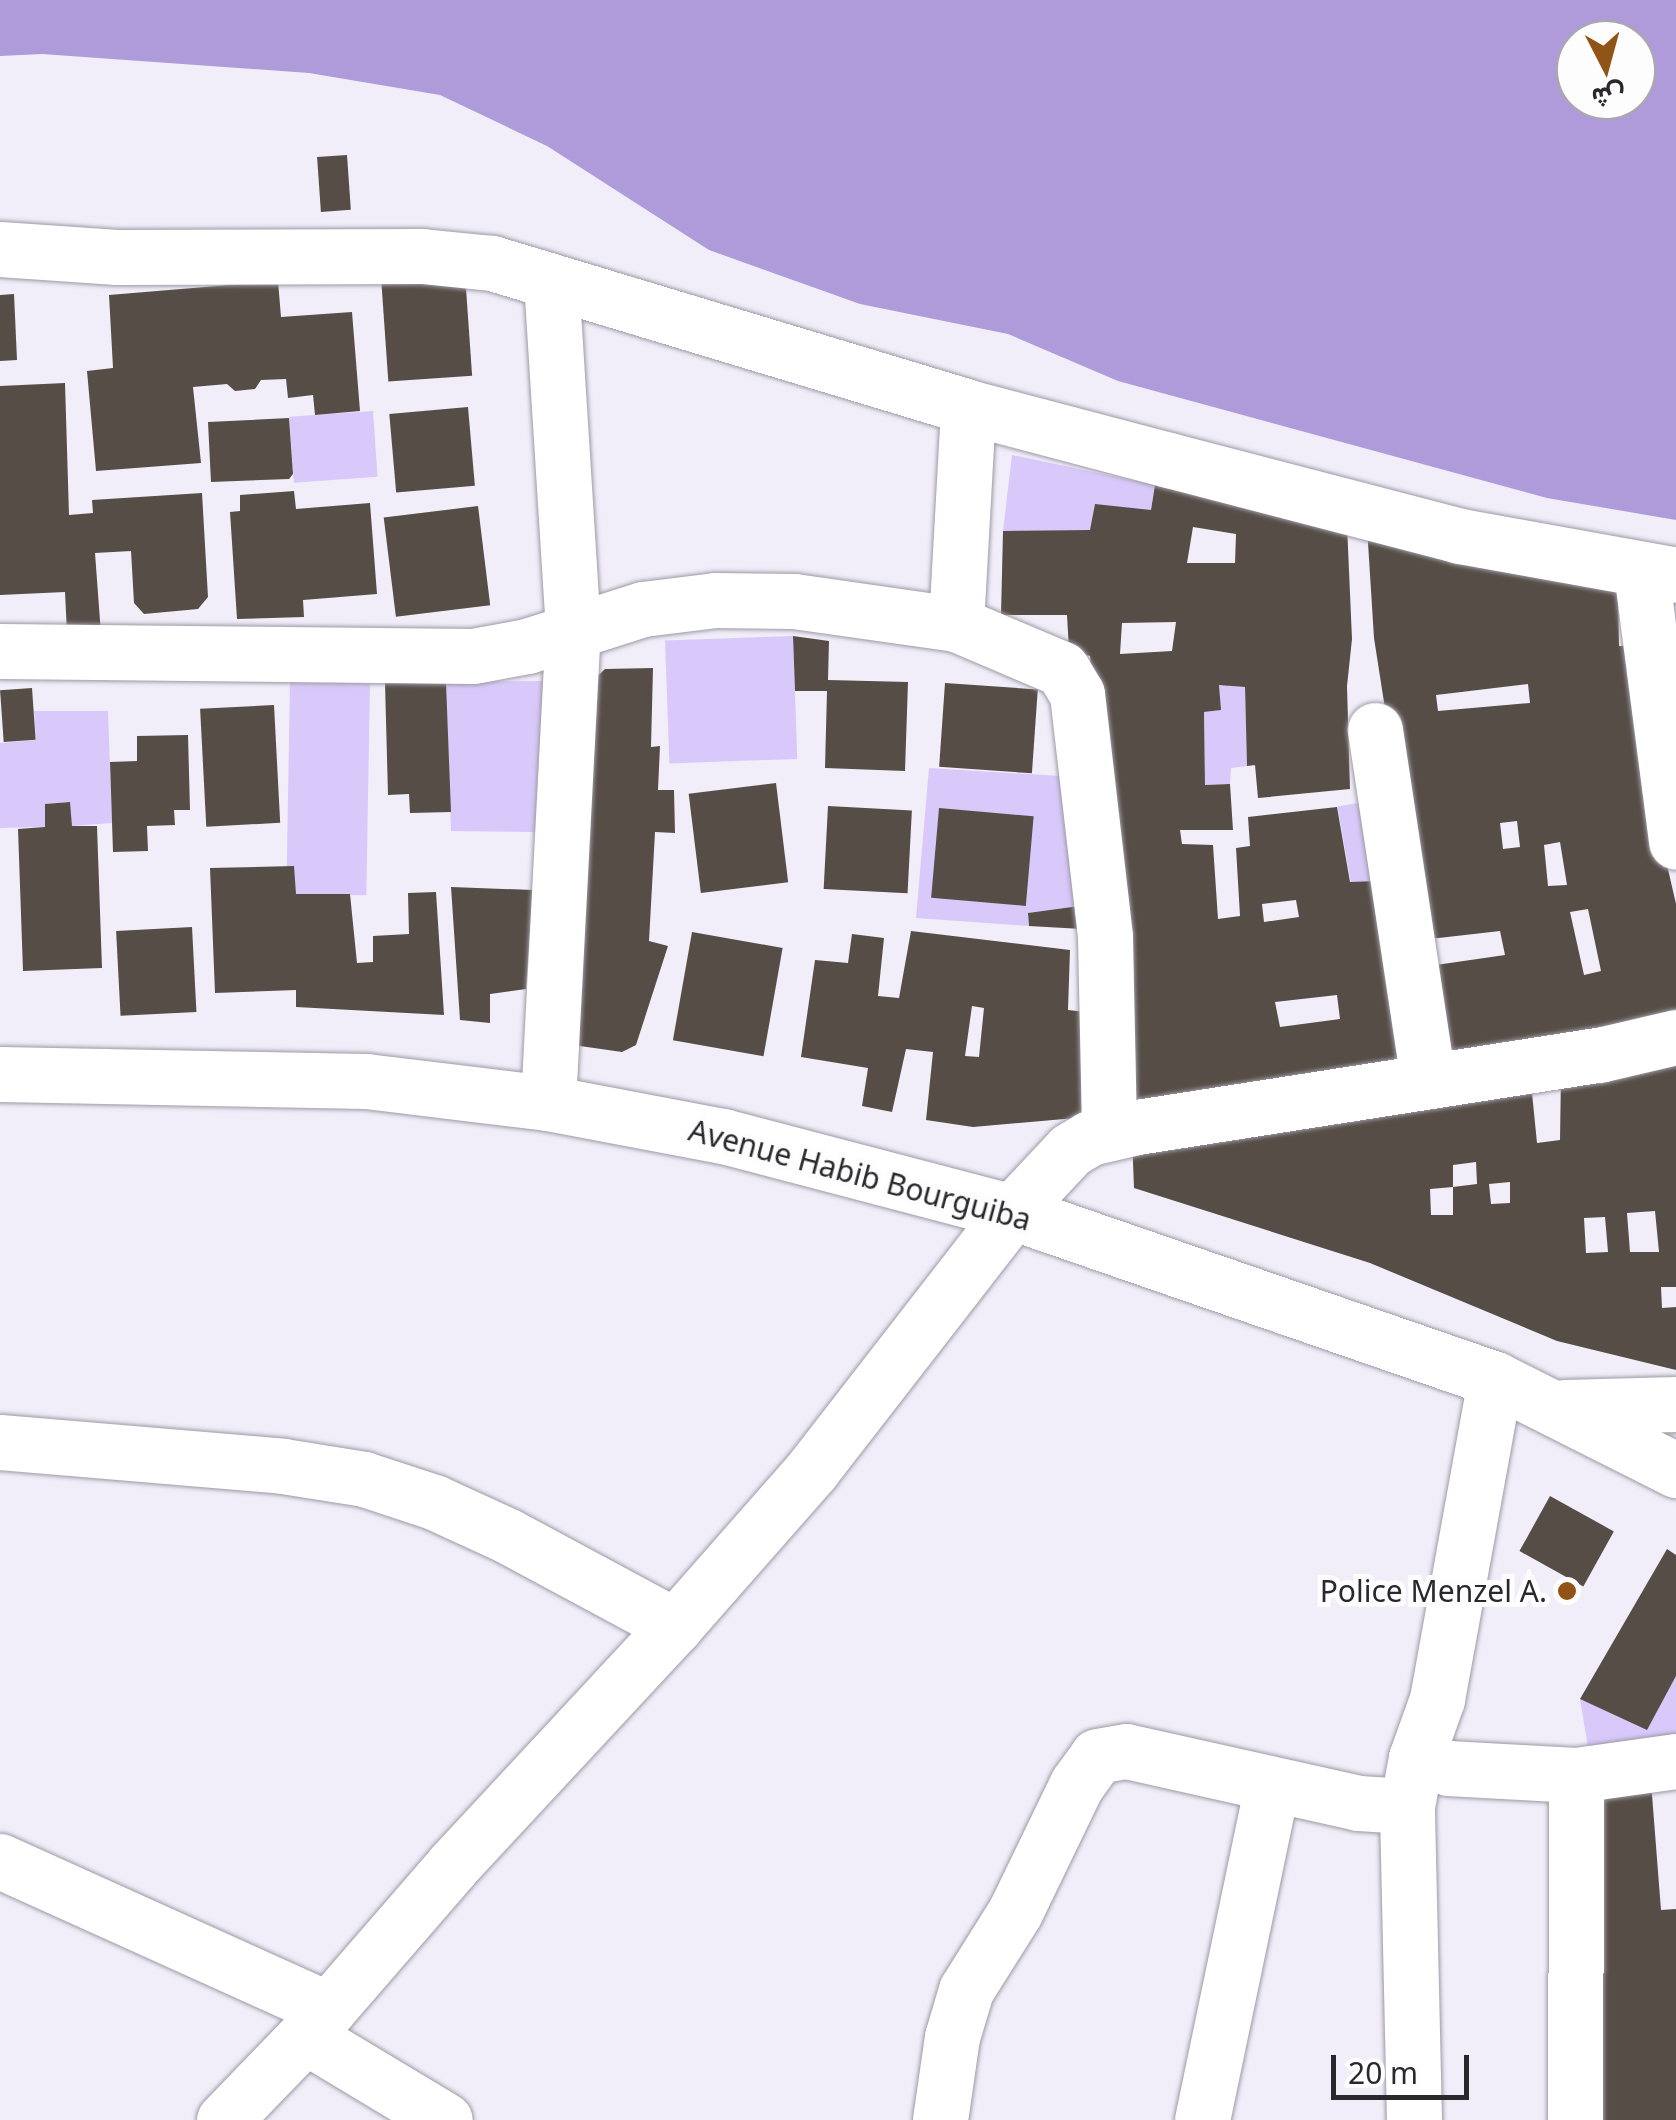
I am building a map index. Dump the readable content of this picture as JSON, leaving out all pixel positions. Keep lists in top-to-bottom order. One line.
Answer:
{"streets":{"street":["Avenue Habib Bourguiba"]},"places":["Police Menzel A."],"scale_bar":"20 m","north":"bottom"}
